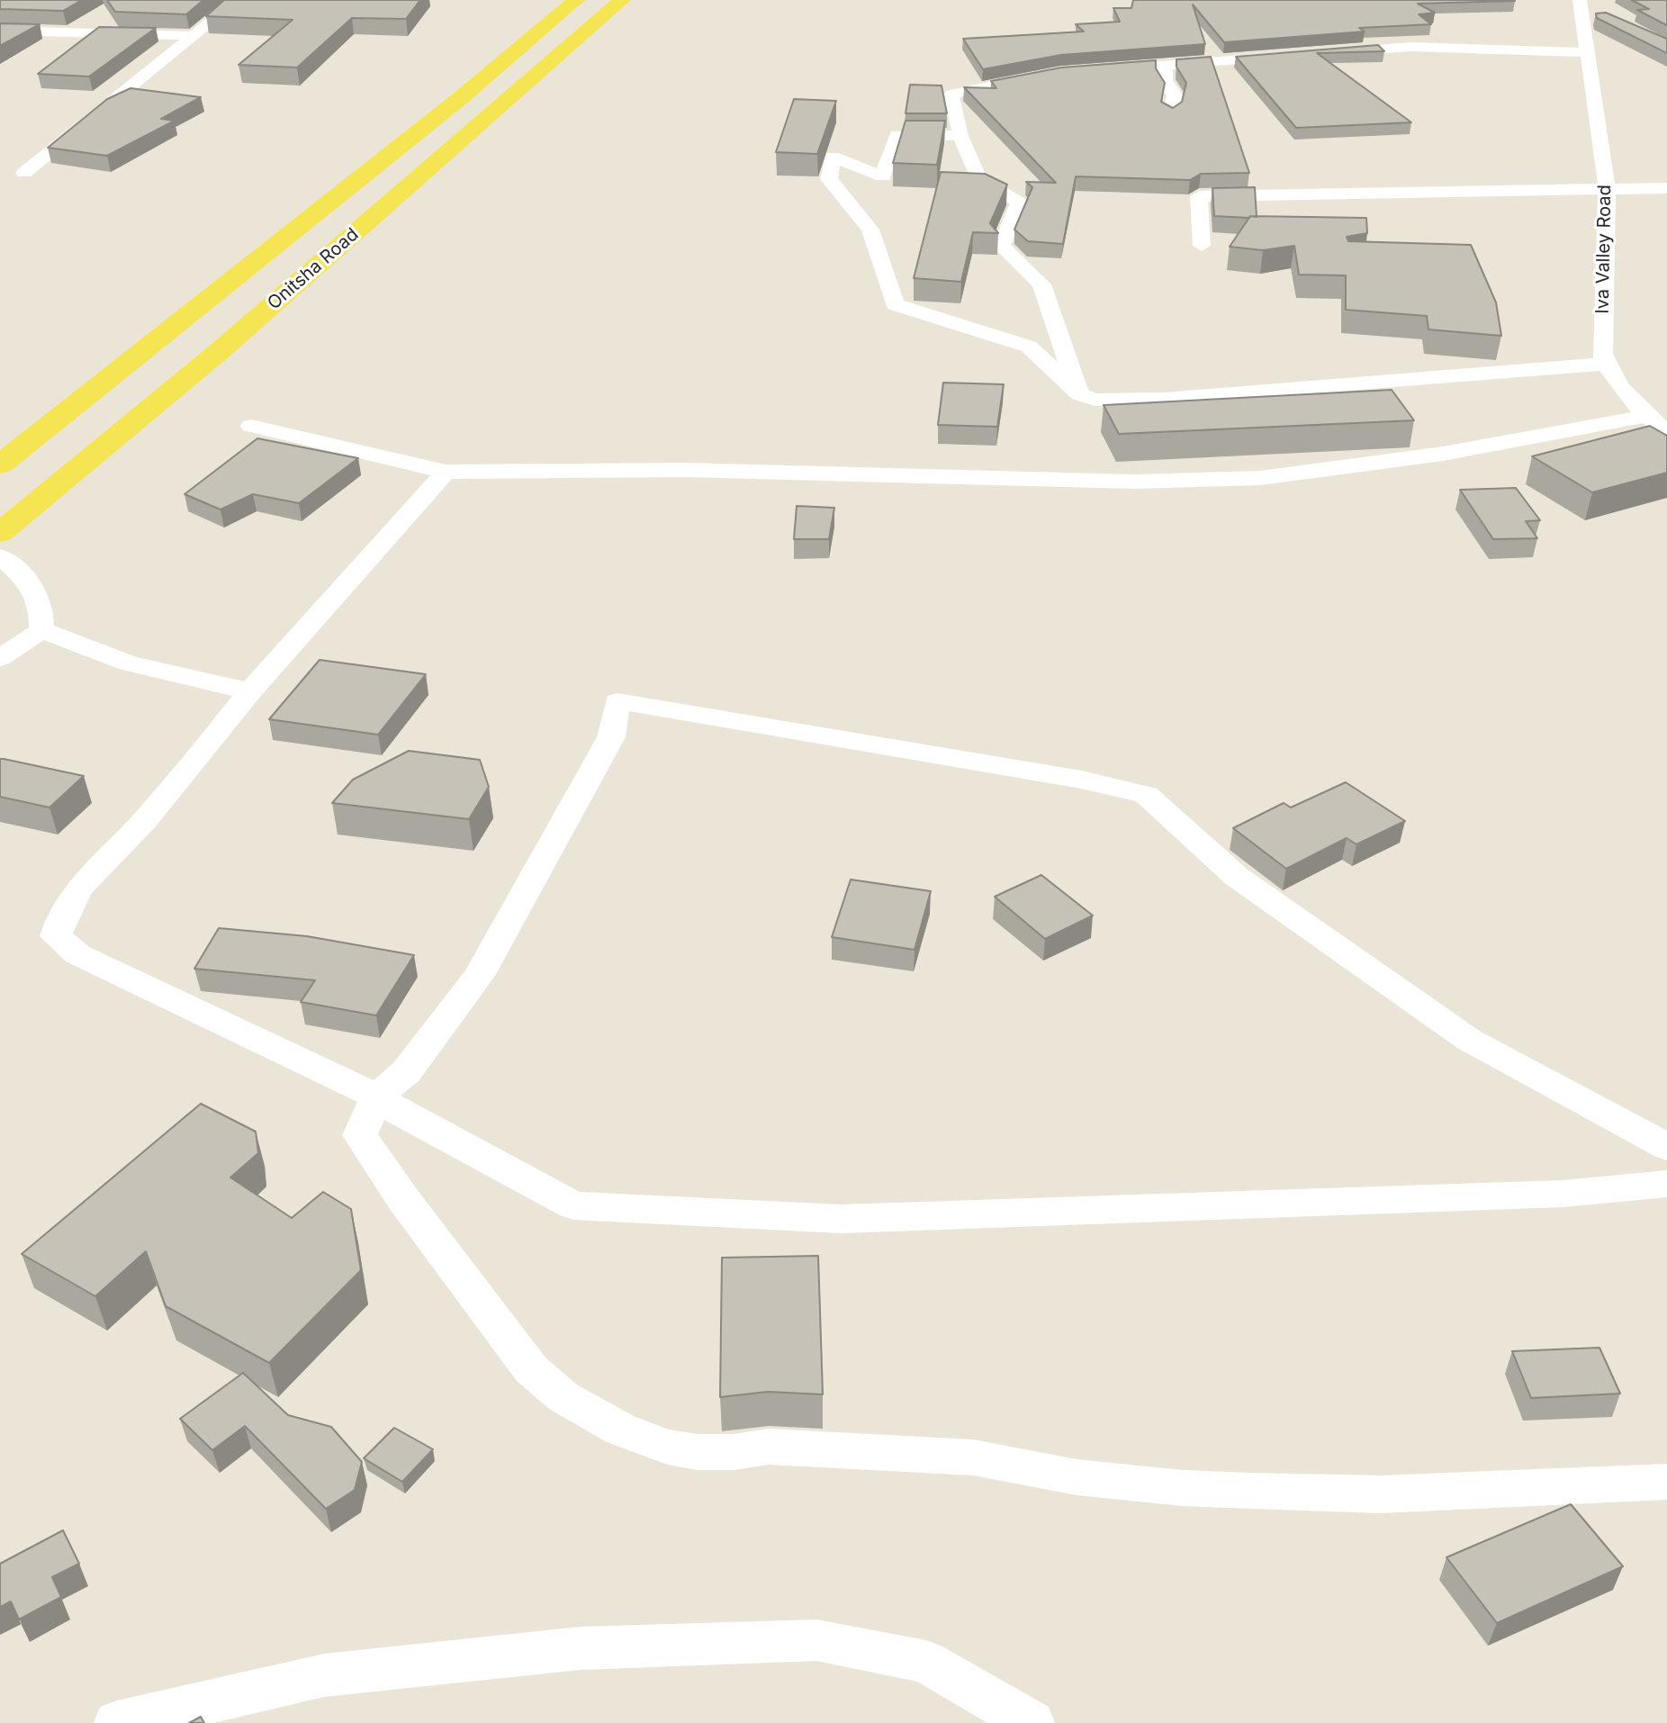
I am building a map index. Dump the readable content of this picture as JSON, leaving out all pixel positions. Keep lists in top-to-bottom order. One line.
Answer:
{"streets":{"main road":["Onitsha Road"],"street":["Iva Valley Road"]}}
